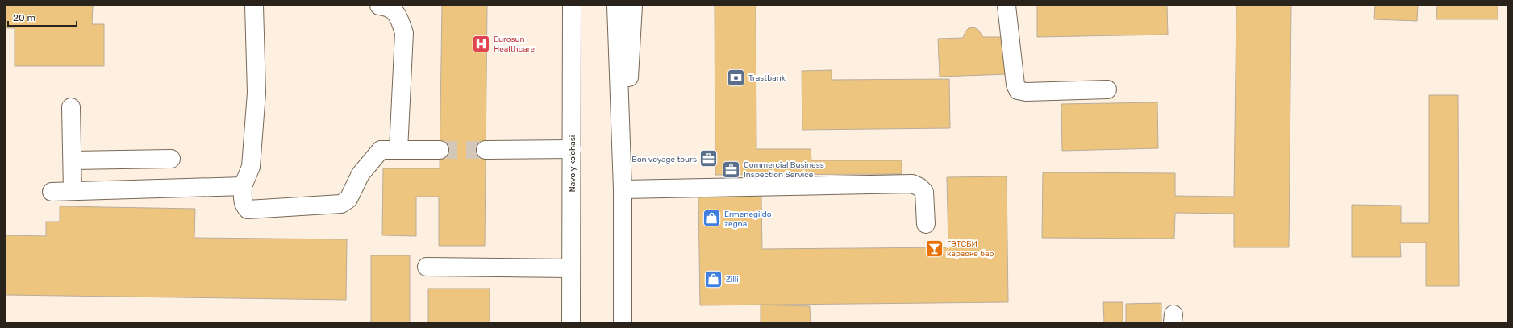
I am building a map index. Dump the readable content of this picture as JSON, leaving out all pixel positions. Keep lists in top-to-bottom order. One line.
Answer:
{"streets":{"main road":["Navoiy ko'chasi"]},"places":{"hospital":["Eurosun Healthcare"],"bank":["Trastbank"],"office":["Bon voyage tours","Commercial Business Inspection Service"],"shop":["Ermenegildo zegna","Zilli"],"bar":["ГЭТСБИ караоке бар"]},"scale_bar":"20 m"}
